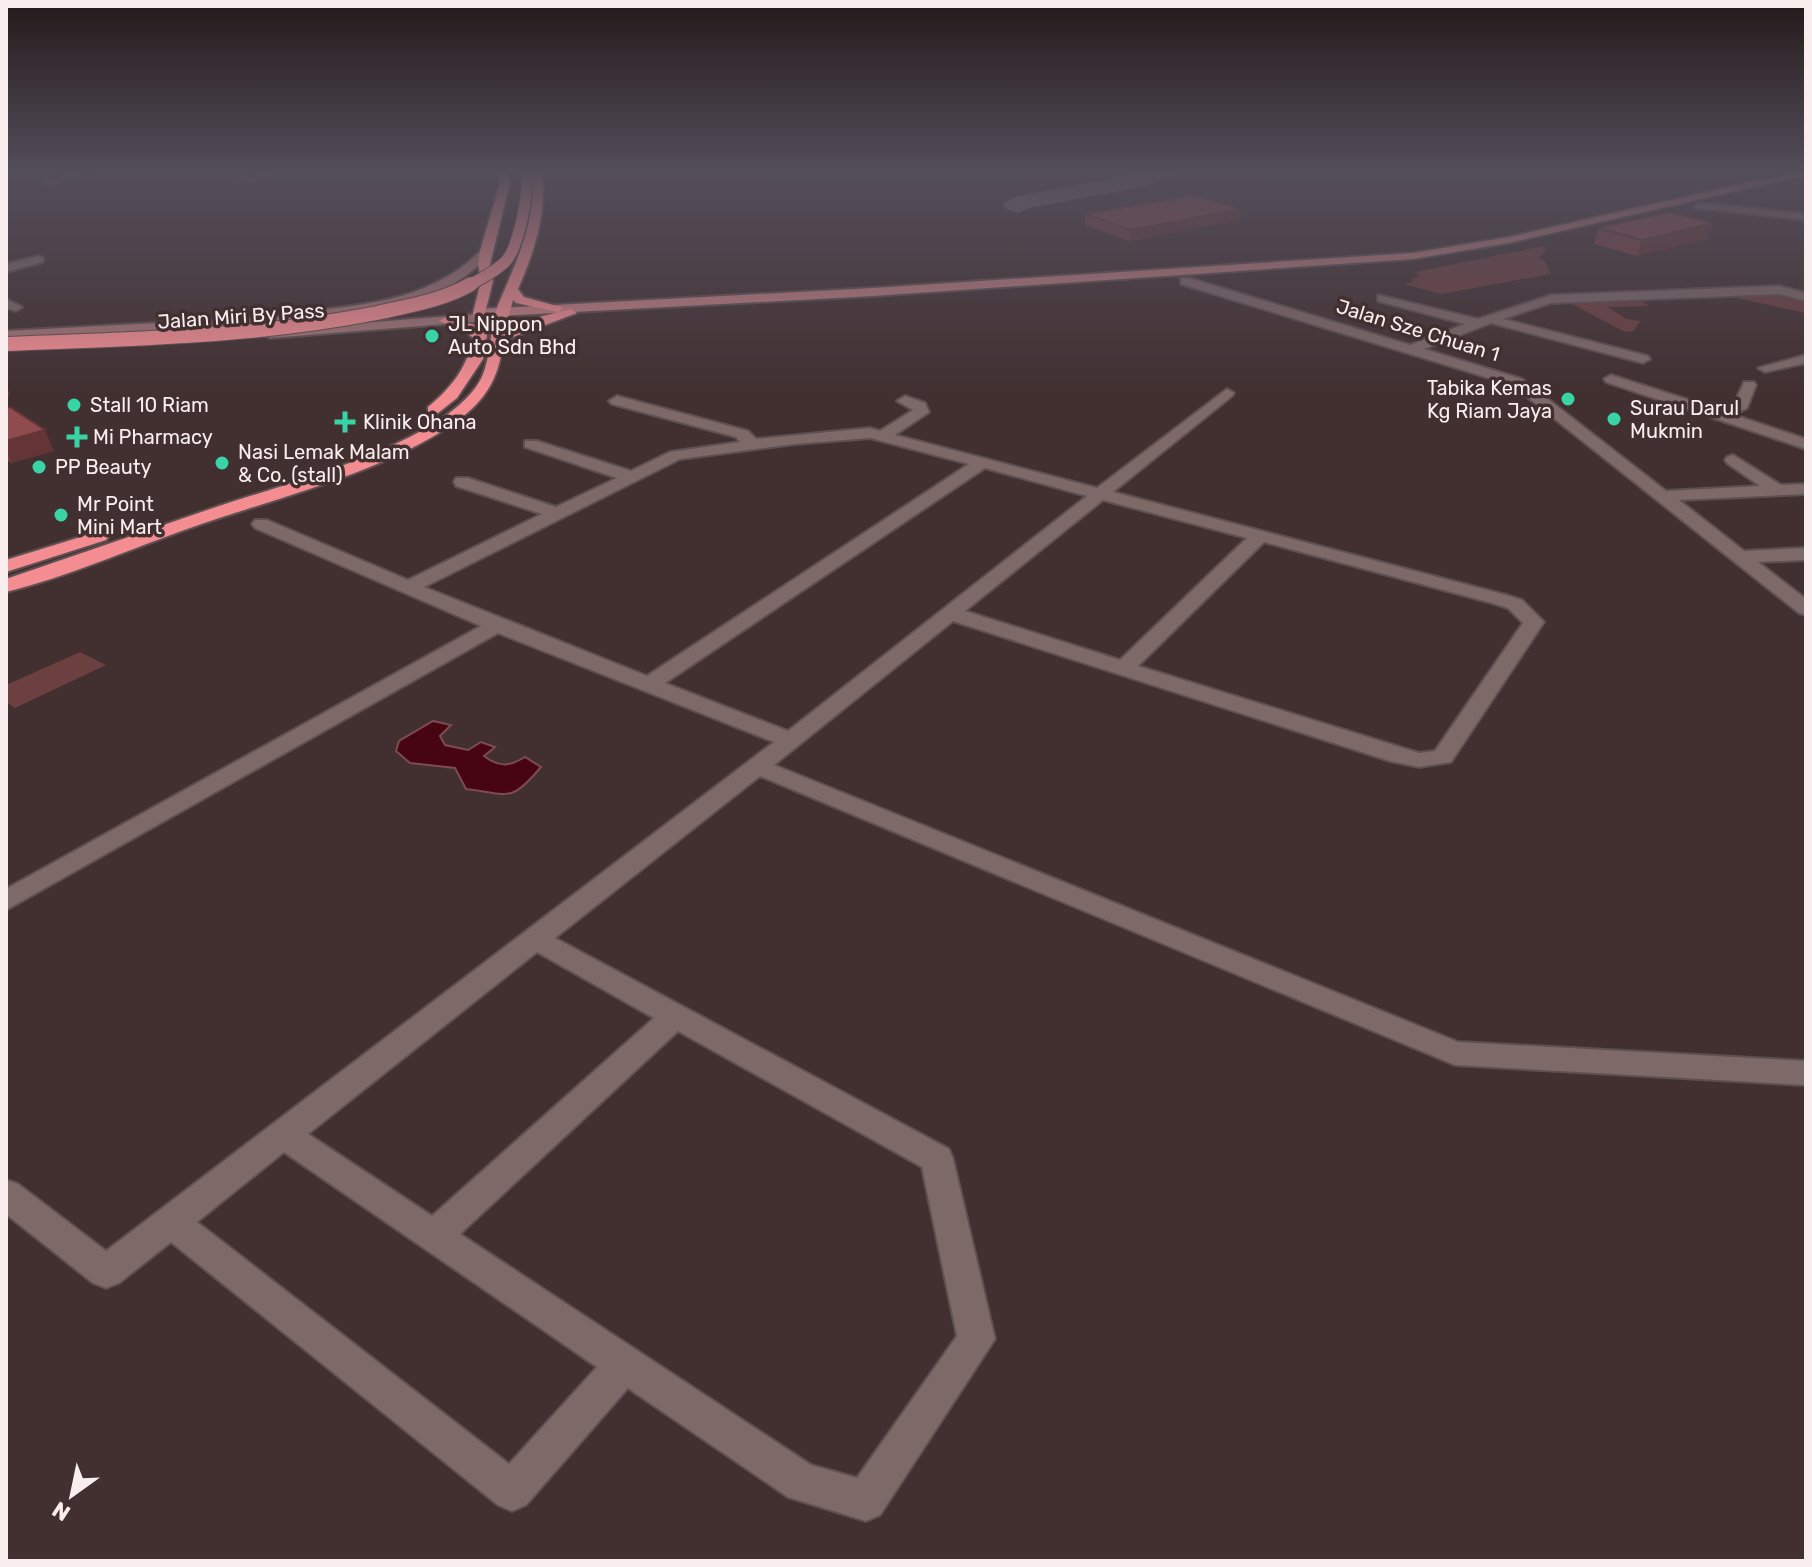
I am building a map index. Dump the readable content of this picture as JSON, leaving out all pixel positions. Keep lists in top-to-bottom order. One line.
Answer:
{"streets":{"main road":["Jalan Miri By Pass"],"street":["Jalan Sze Chuan 1"]},"places":{"other":["JL Nippon Auto Sdn Bhd","Tabika Kemas Kg Riam Jaya","Stall 10 Riam","Surau Darul Mukmin","Nasi Lemak Malam & Co. (stall)","PP Beauty","Mr Point Mini Mart"],"health":["Klinik Ohana","Mi Pharmacy"]},"north":"bottom left"}
